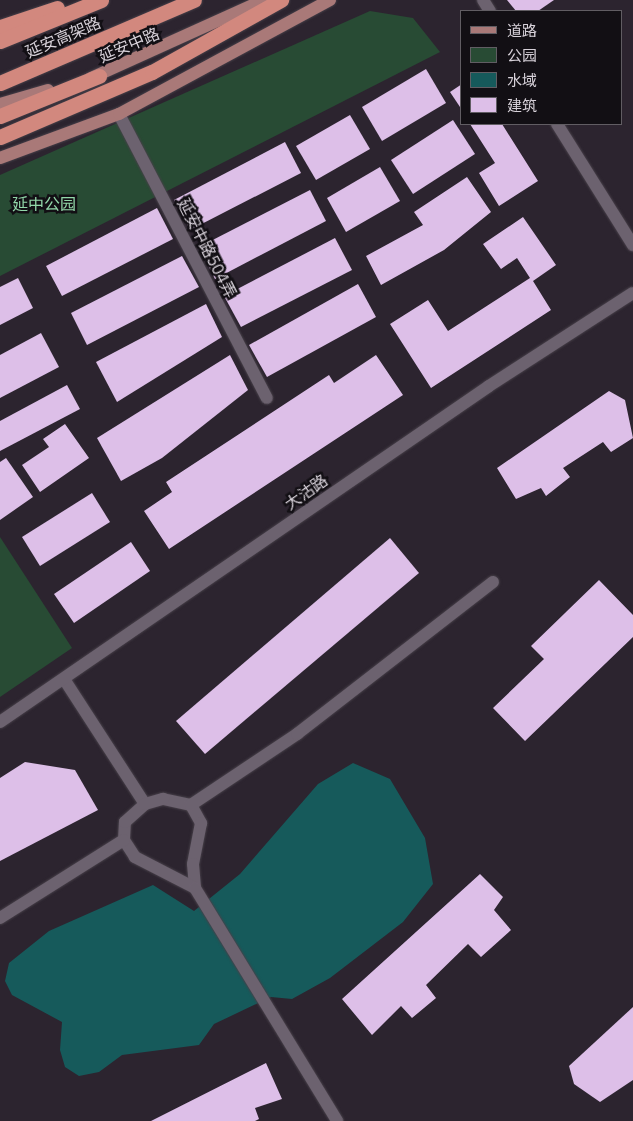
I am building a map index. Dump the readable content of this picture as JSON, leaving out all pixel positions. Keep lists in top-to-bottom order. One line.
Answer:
{"streets":{"highway":["延安高架路"],"main road":["延安中路"],"street":["延安中路504弄","大沽路"]},"parks":["延中公园"],"legend":["道路","公园","水域","建筑"]}
